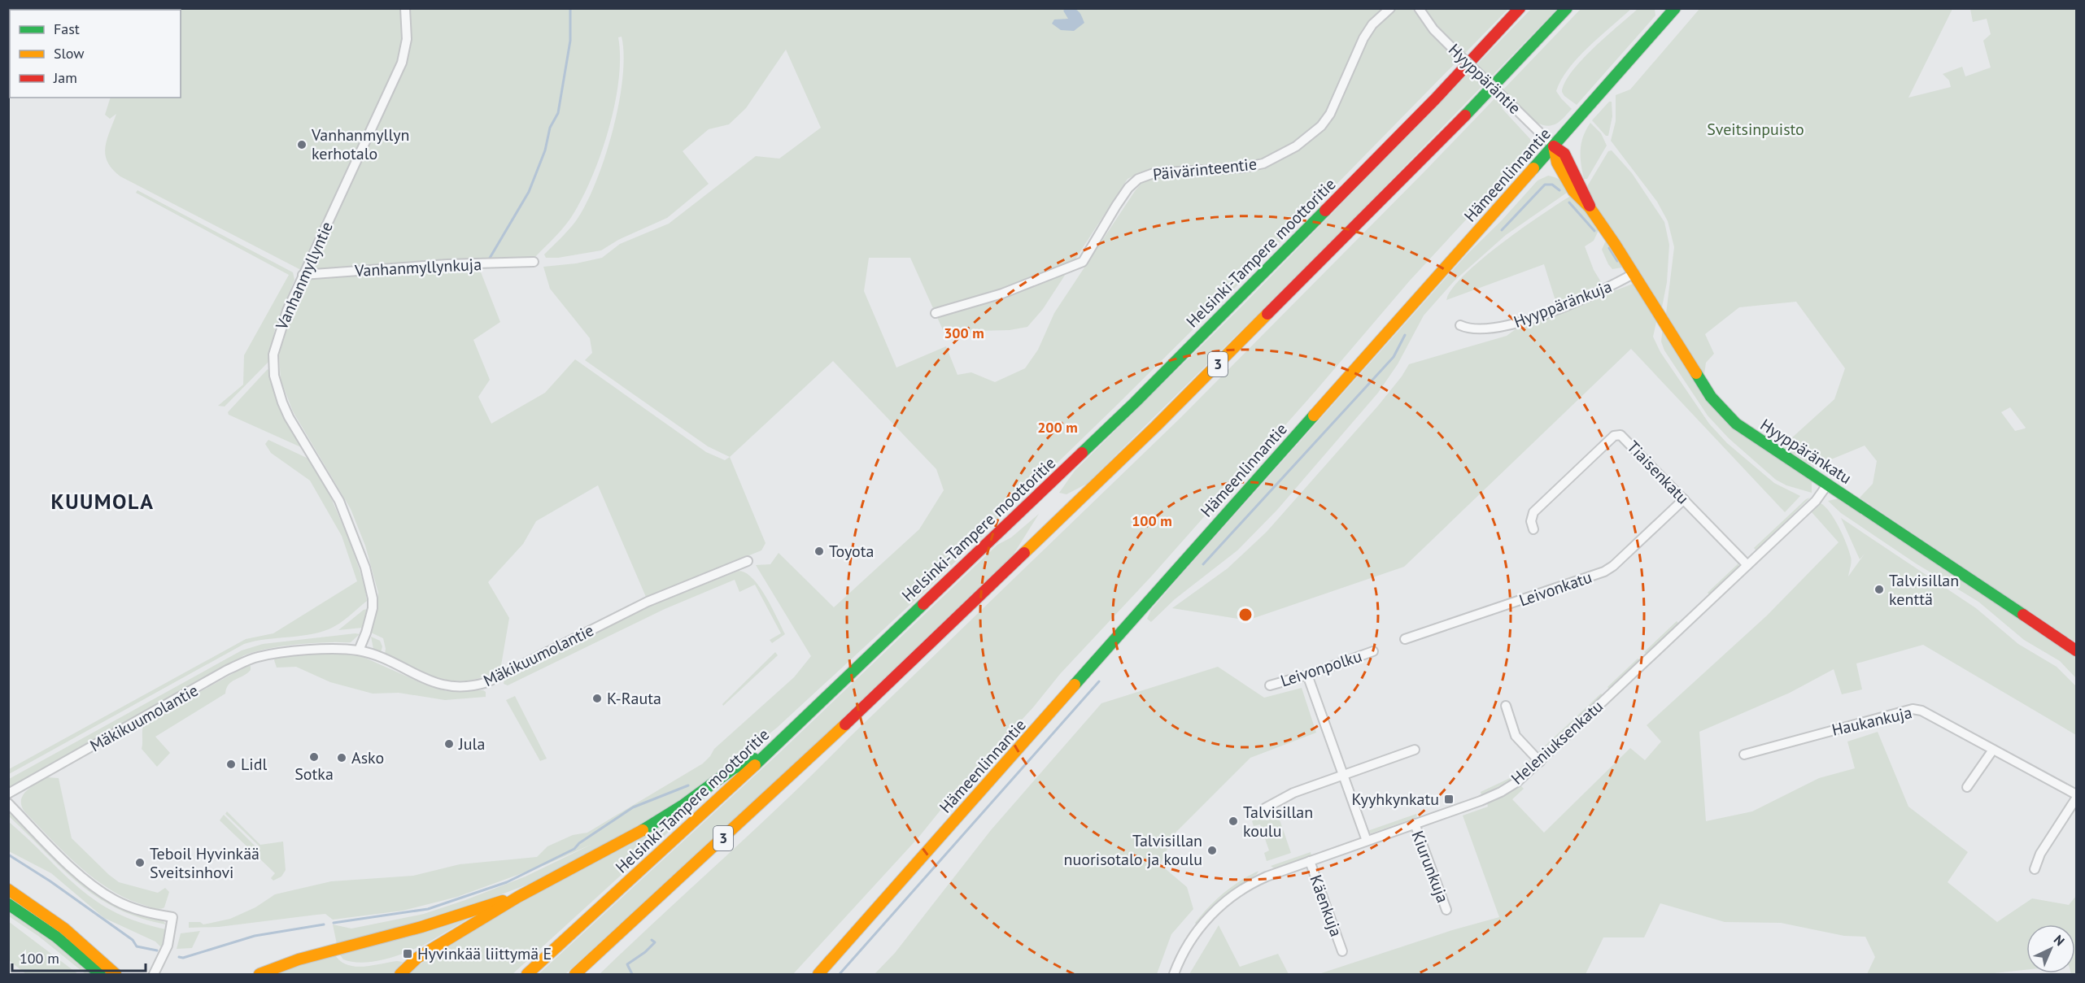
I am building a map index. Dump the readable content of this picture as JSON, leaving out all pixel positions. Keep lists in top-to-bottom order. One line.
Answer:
{"streets":{"main road":["Hämeenlinnantie","Helsinki-Tampere moottoritie","3","Hyyppäränkatu"],"street":["Hyyppäräntie","Päivärinteentie","Vanhanmyllynkuja","Vanhanmyllyntie","Hyyppäränkuja","Tiaisenkatu","Leivonkatu","Mäkikuumolantie","Leivonpolku","Haukankuja","Heleniuksenkatu","Kiurunkuja","Käenkuja"]},"crossings":[["Hyyppäräntie","Hämeenlinnantie"],["Hyyppäräntie","Hyyppäränkatu"],["Hämeenlinnantie","Hyyppäränkatu"],["Vanhanmyllynkuja","Vanhanmyllyntie"],["Vanhanmyllyntie","Mäkikuumolantie"],["Hyyppäränkuja","Hyyppäränkatu"],["Hyyppäränkatu","Heleniuksenkatu"],["Tiaisenkatu","Leivonkatu"],["Tiaisenkatu","Heleniuksenkatu"],["Heleniuksenkatu","Kiurunkuja"],["Heleniuksenkatu","Käenkuja"]],"districts":["KUUMOLA"],"parks":["Sveitsinpuisto"],"places":{"other":["Vanhanmyllyn kerhotalo","Toyota","Talvisillan kenttä","K-Rauta","Jula","Sotka","Asko","Lidl","Talvisillan koulu","Talvisillan nuorisotalo ja koulu","Teboil Hyvinkää Sveitsinhovi"],"transit":["Kyyhkynkatu","Hyvinkää liittymä E"]},"legend":["Fast","Slow","Jam"],"scale_bar":"100 m","north":"top right","rings":["300 m","200 m","100 m"]}
